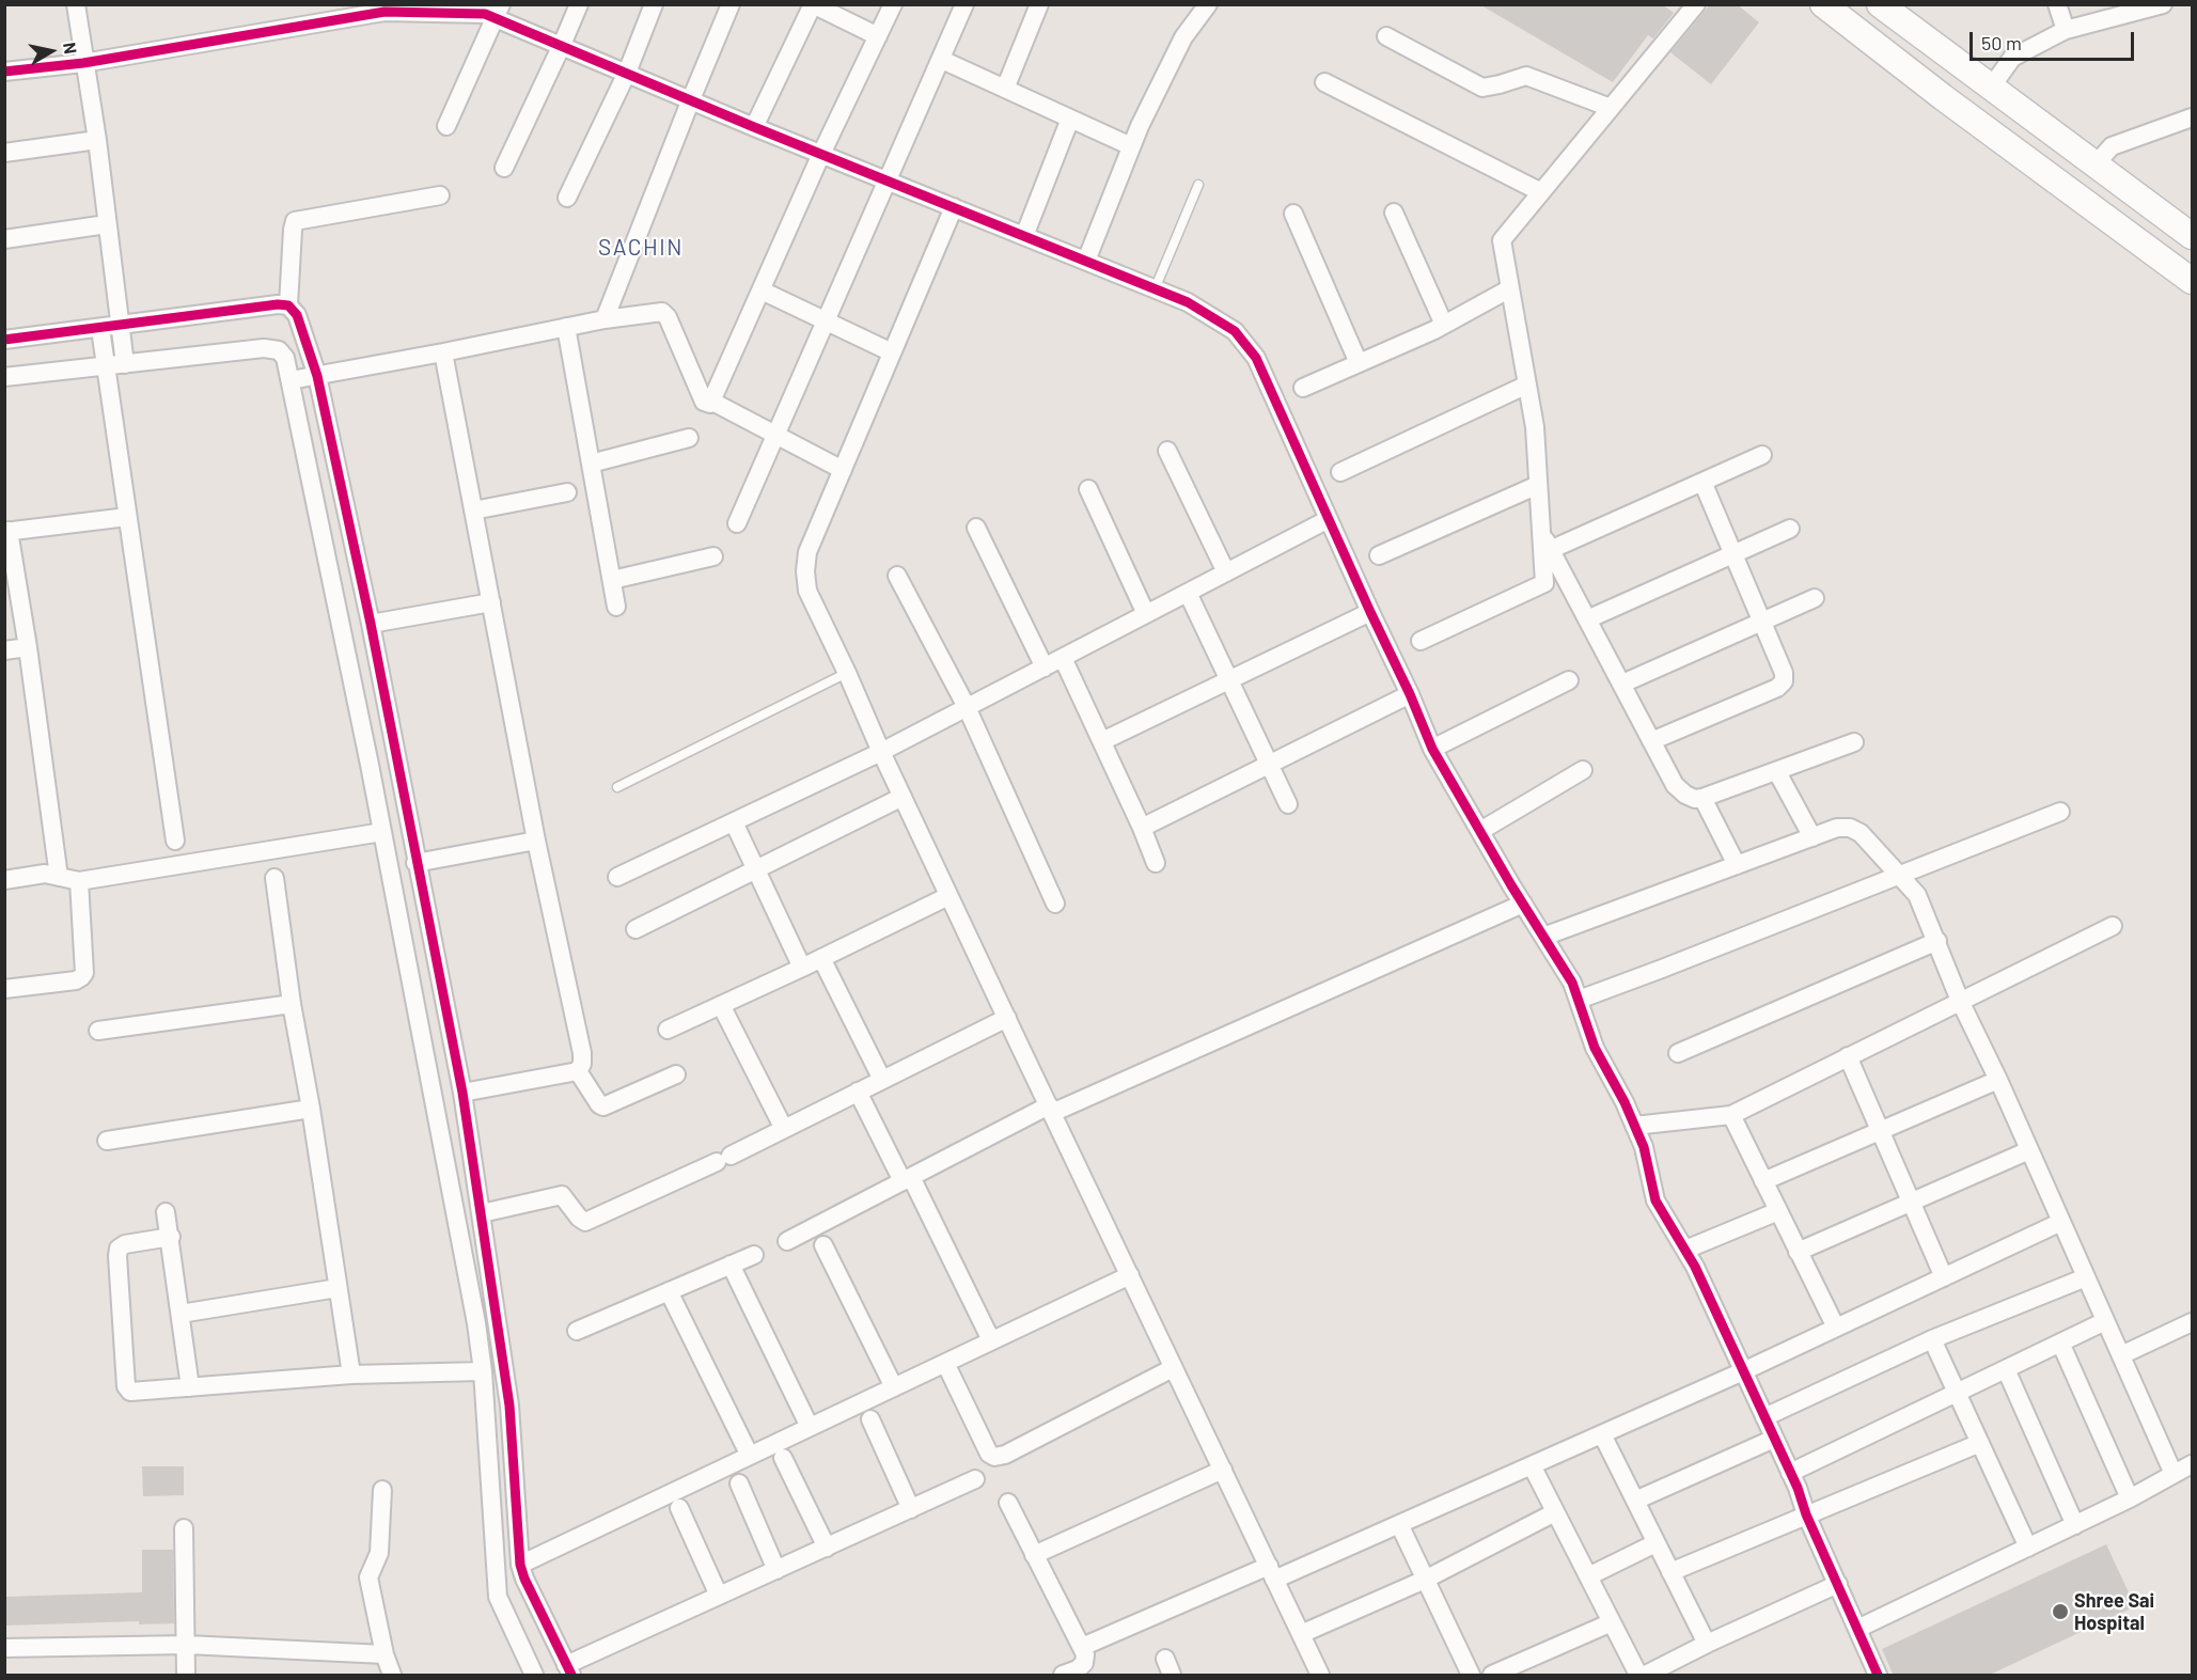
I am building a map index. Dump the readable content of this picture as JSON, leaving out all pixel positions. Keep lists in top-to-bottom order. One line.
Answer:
{"districts":["SACHIN"],"places":["Shree Sai Hospital"],"scale_bar":"50 m","north":"right"}
